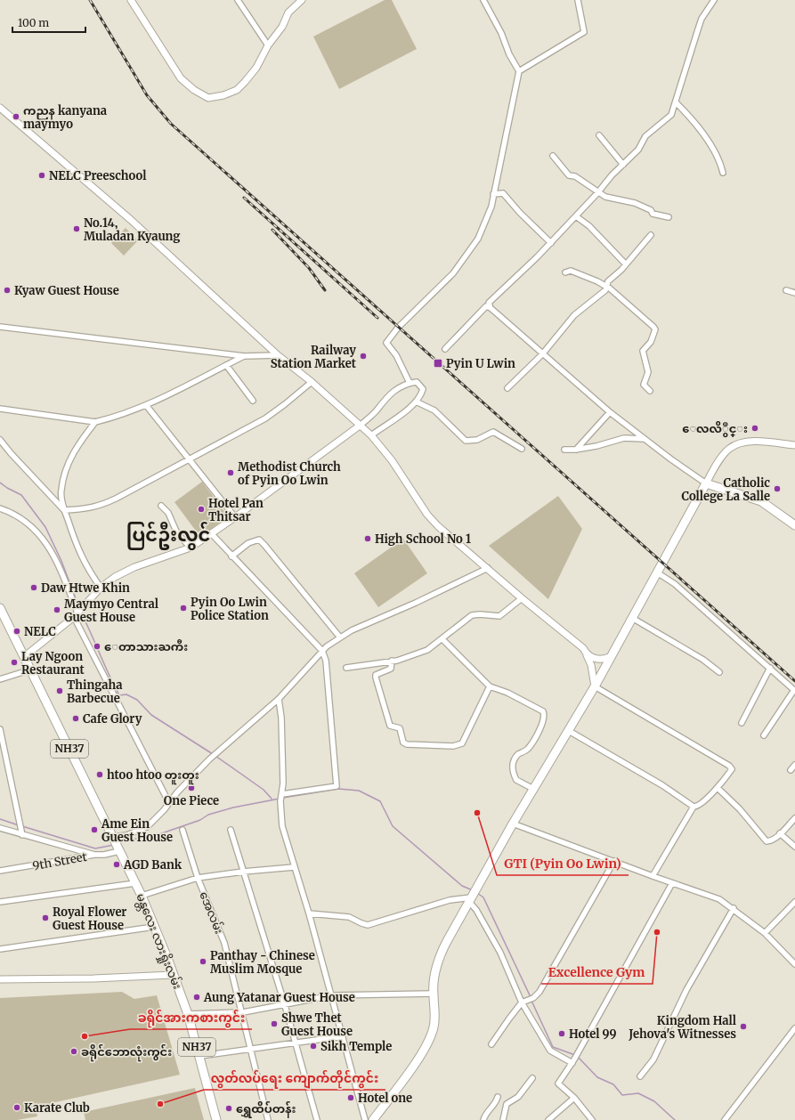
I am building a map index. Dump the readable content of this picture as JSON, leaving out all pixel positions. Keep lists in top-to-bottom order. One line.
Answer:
{"streets":{"main road":["NH37","မန္တလေး လားရှိုးလမ်း"],"street":["9th Street","အေလမ်း"]},"crossings":[["NH37","9th Street"],["NH37","မန္တလေး လားရှိုးလမ်း"],["9th Street","မန္တလေး လားရှိုးလမ်း"]],"districts":["ပြင်ဦးလွင်"],"places":{"other":["ကညန kanyana maymyo","NELC Preeschool","No.14, Muladan Kyaung","Kyaw Guest House","Railway Station Market","ေလလိွဳင္း","Methodist Church of Pyin Oo Lwin","Catholic College La Salle","Hotel Pan Thitsar","High School No 1","Daw Htwe Khin","Pyin Oo Lwin Police Station","Maymyo Central Guest House","NELC","ေတာသားႀကီး","Lay Ngoon Restaurant","Thingaha Barbecue","Cafe Glory","htoo htoo တူးတူး","One Piece","GTI (Pyin Oo Lwin)","Ame Ein Guest House","AGD Bank","Royal Flower Guest House","Excellence Gym","Panthay - Chinese Muslim Mosque","Aung Yatanar Guest House","Shwe Thet Guest House","Kingdom Hall Jehova's Witnesses","Hotel 99","ခရိုင်အားကစားကွင်း","Sikh Temple","ခရိုင်ဘောလုံးကွင်း","Hotel one","လွတ်လပ်ရေး ကျောက်တိုင်ကွင်း","Karate Club","ရွှေထိပ်တန်း"],"transit":["Pyin U Lwin"]},"scale_bar":"100 m"}
